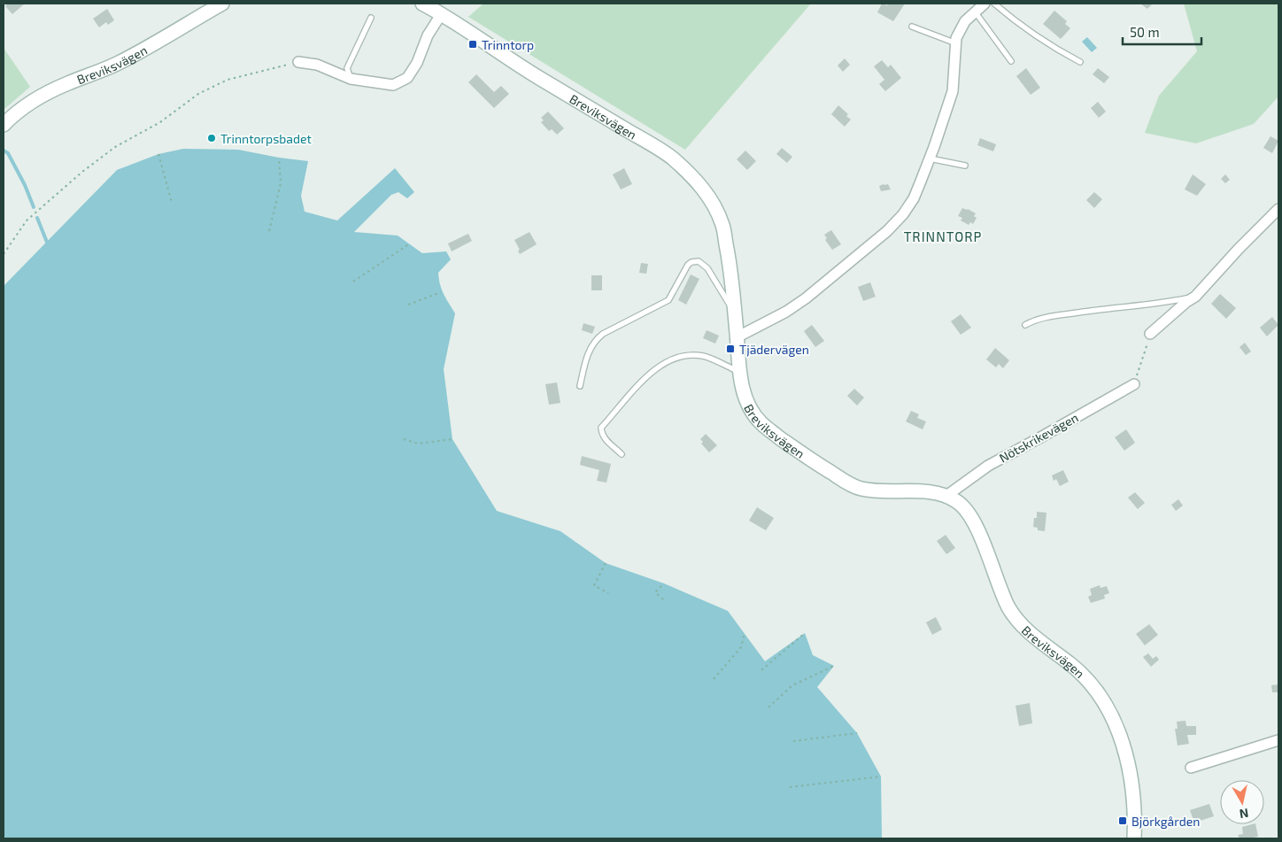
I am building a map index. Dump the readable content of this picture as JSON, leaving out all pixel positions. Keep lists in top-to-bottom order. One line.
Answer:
{"streets":{"main road":["Breviksvägen"],"street":["Nötskrikevägen"]},"crossings":[["Breviksvägen","Nötskrikevägen"]],"districts":["TRINNTORP"],"places":{"transit":["Trinntorp","Tjädervägen","Björkgården"],"other":["Trinntorpsbadet"]},"scale_bar":"50 m","north":"bottom"}
